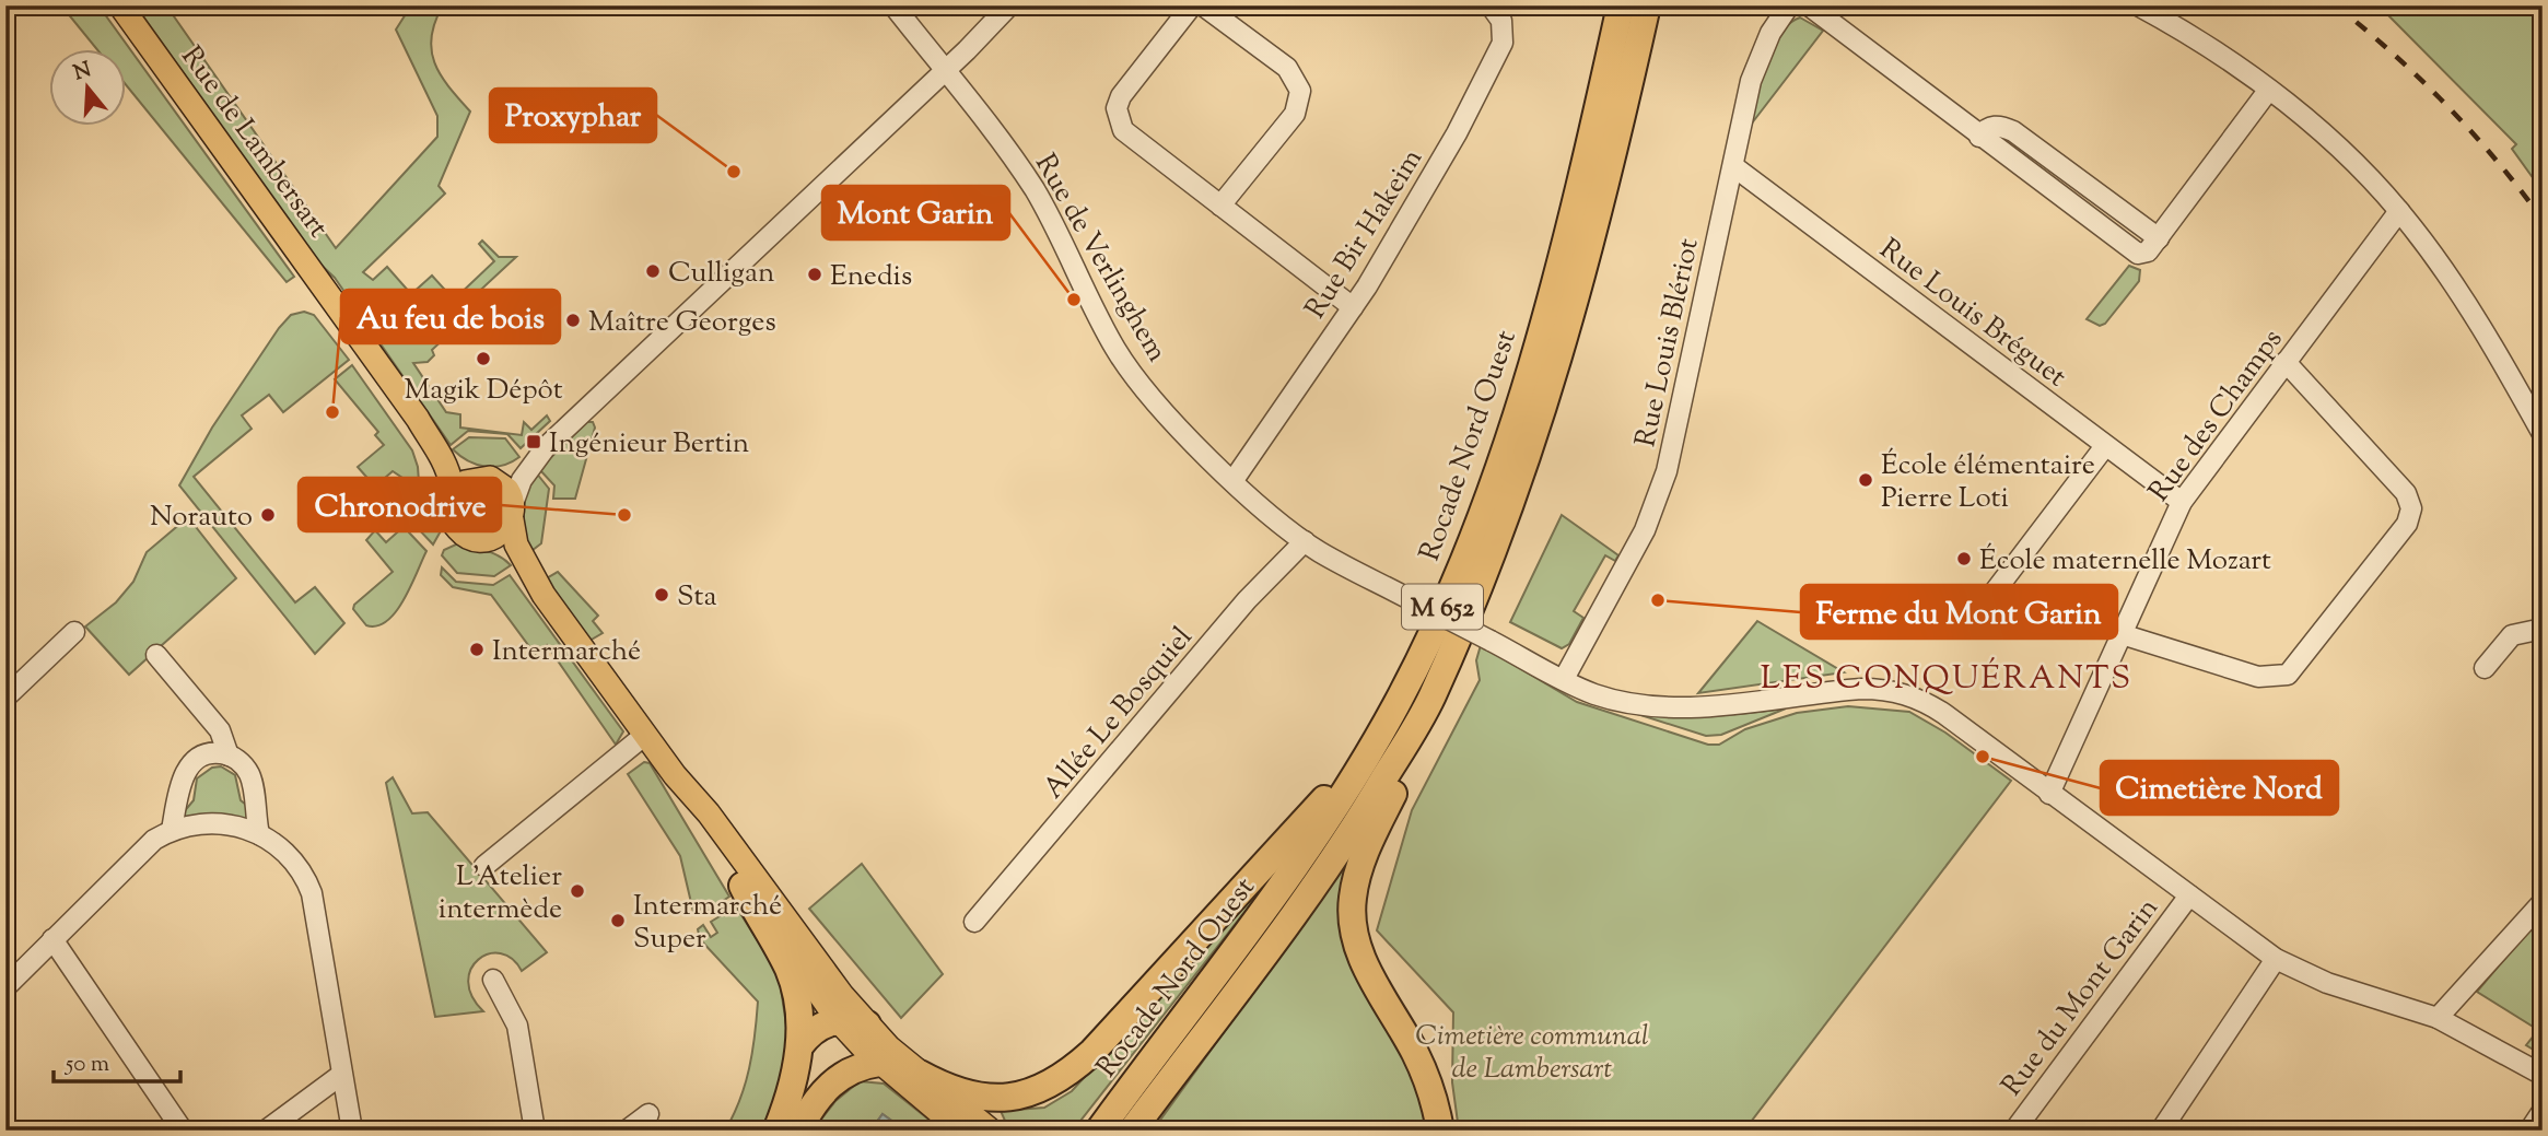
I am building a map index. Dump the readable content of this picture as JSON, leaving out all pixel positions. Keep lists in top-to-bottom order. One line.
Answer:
{"streets":{"highway":["Rocade Nord Ouest","M 652"],"main road":["Rue de Lambersart"],"street":["Rue Bir Hakeim","Rue de Verlinghem","Rue Louis Bréguet","Rue Louis Blériot","Rue des Champs","Allée Le Bosquiel","Rue du Mont Garin"]},"crossings":[["Rue Bir Hakeim","Rue de Verlinghem"],["Rue de Verlinghem","Rue Louis Blériot"],["Rue de Verlinghem","Rue des Champs"],["Rue de Verlinghem","Allée Le Bosquiel"],["Rue de Verlinghem","Rue du Mont Garin"],["Rue Louis Bréguet","Rue Louis Blériot"],["Rue Louis Bréguet","Rue des Champs"]],"districts":["LES CONQUÉRANTS"],"parks":["Cimetière communal de Lambersart"],"places":{"other":["Proxyphar","Culligan","Enedis","Mont Garin","Maître Georges","Magik Dépôt","Au feu de bois","École élémentaire Pierre Loti","Norauto","Chronodrive","École maternelle Mozart","Sta","Ferme du Mont Garin","Intermarché","Cimetière Nord","L'Atelier intermède","Intermarché Super"],"transit":["Ingénieur Bertin"]},"scale_bar":"50 m","north":"top"}
